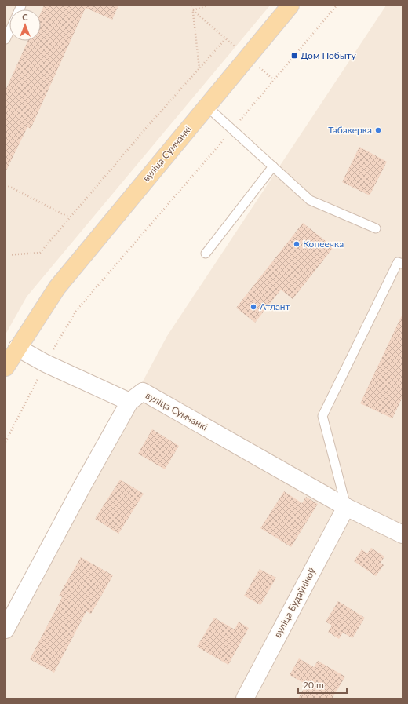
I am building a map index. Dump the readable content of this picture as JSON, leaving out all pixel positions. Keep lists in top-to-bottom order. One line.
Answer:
{"streets":{"main road":["вуліца Сумчанкі"],"street":["вуліца Будаўнікоў"]},"crossings":[["вуліца Сумчанкі","вуліца Будаўнікоў"]],"places":{"transit":["Дом Побыту"],"other":["Табакерка","Копеечка","Атлант"]},"scale_bar":"20 m","north":"top"}
